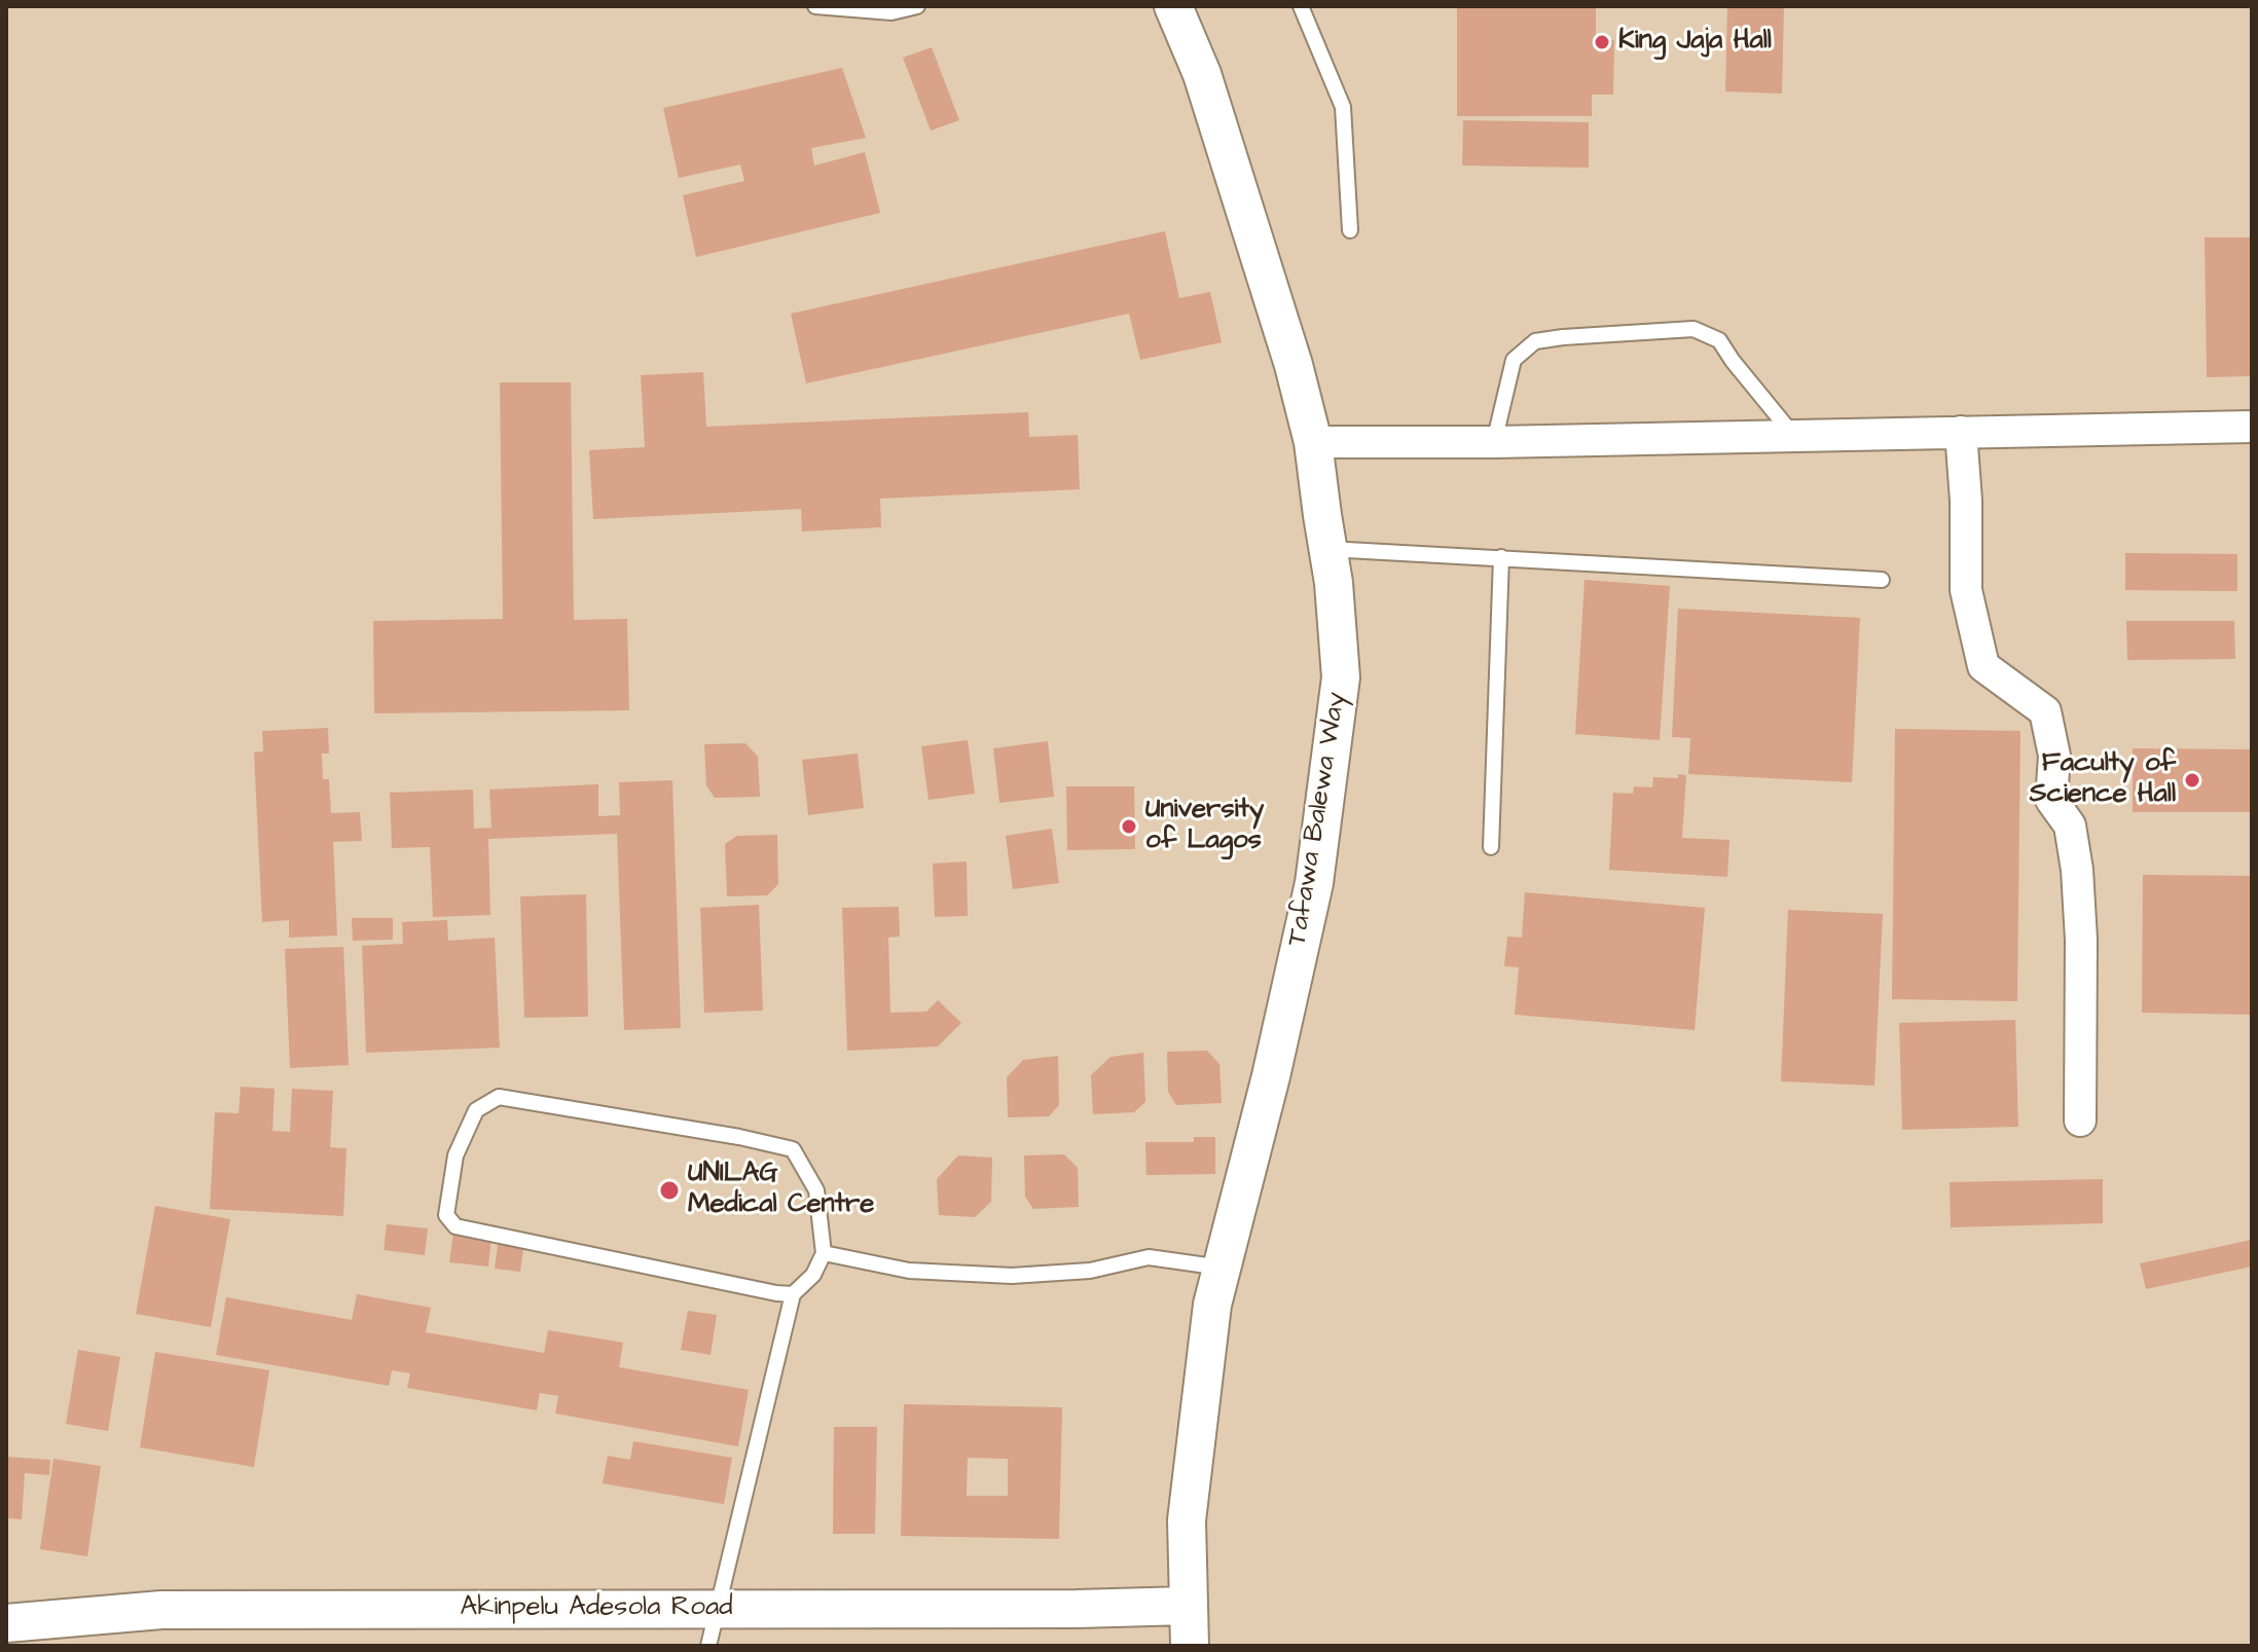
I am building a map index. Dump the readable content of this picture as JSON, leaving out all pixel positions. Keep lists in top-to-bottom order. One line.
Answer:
{"streets":{"street":["Tafawa Balewa Way","Akinpelu Adesola Road"]},"crossings":[["Tafawa Balewa Way","Akinpelu Adesola Road"]],"places":["King Jaja Hall","Faculty of Science Hall","University of Lagos","UNILAG Medical Centre"]}
